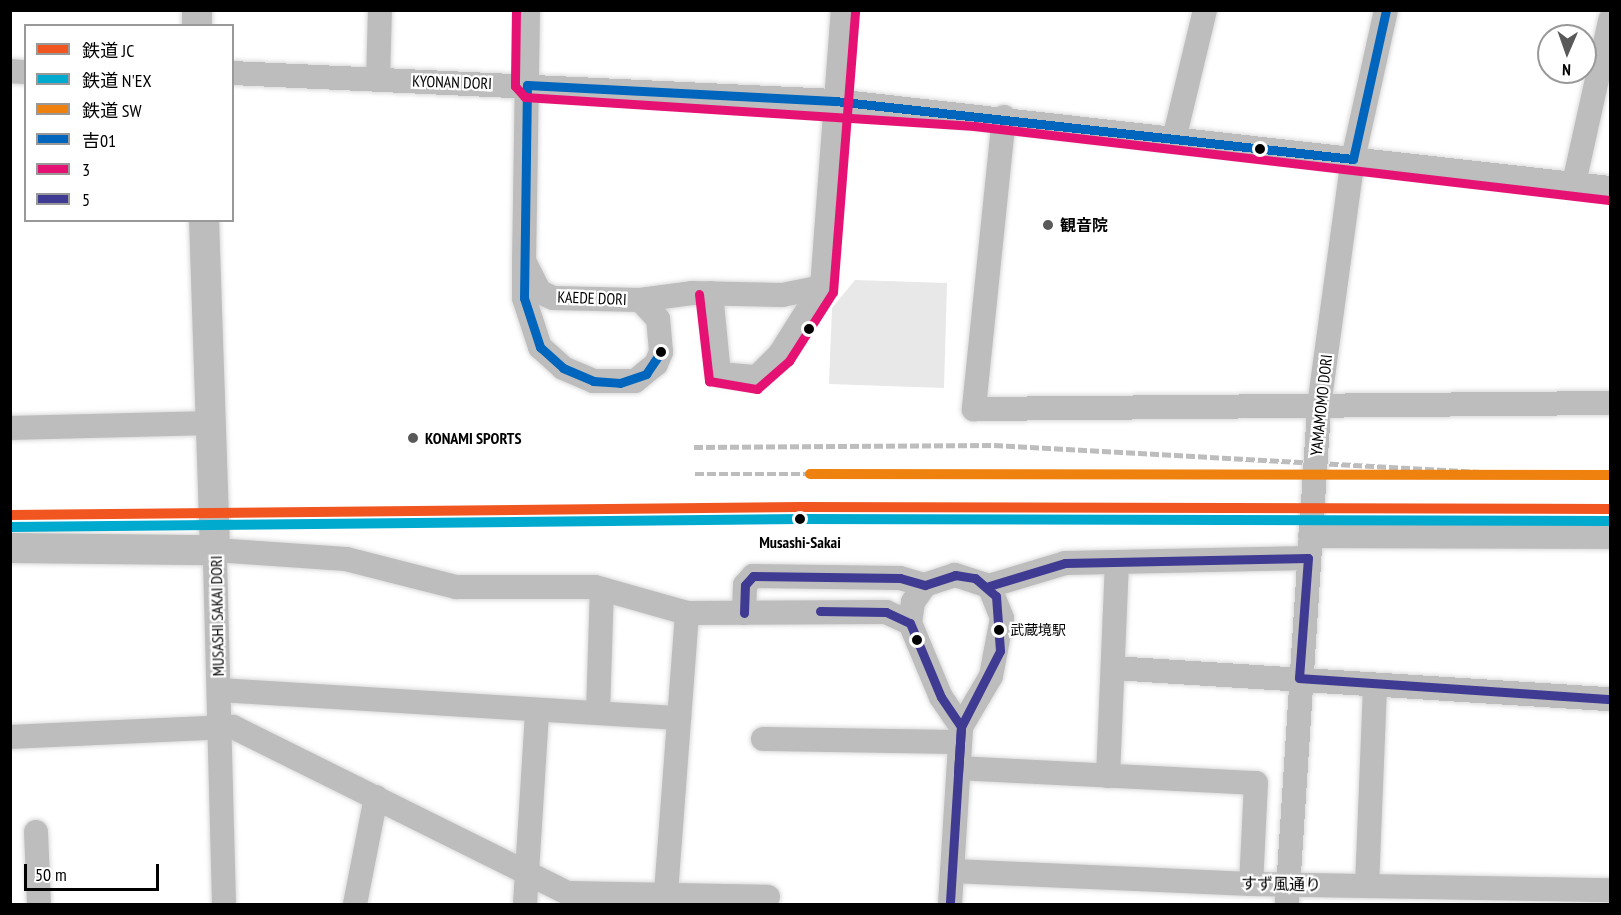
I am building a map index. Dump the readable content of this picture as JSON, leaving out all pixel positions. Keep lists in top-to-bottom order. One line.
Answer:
{"streets":{"main road":["MUSASHI SAKAI DORI"],"street":["KYONAN DORI","KAEDE DORI","YAMAMOMO DORI","すず風通り"]},"crossings":[["KYONAN DORI","KAEDE DORI"],["KYONAN DORI","YAMAMOMO DORI"],["YAMAMOMO DORI","すず風通り"]],"places":["観音院","KONAMI SPORTS","Musashi-Sakai","武蔵境駅"],"lines":["transit line 吉01","transit line 3","rail line SW","rail line JC","rail line N'EX","transit line 5"],"legend":["鉄道 JC","鉄道 N'EX","鉄道 SW","吉01","3","5"],"scale_bar":"50 m","north":"bottom"}
